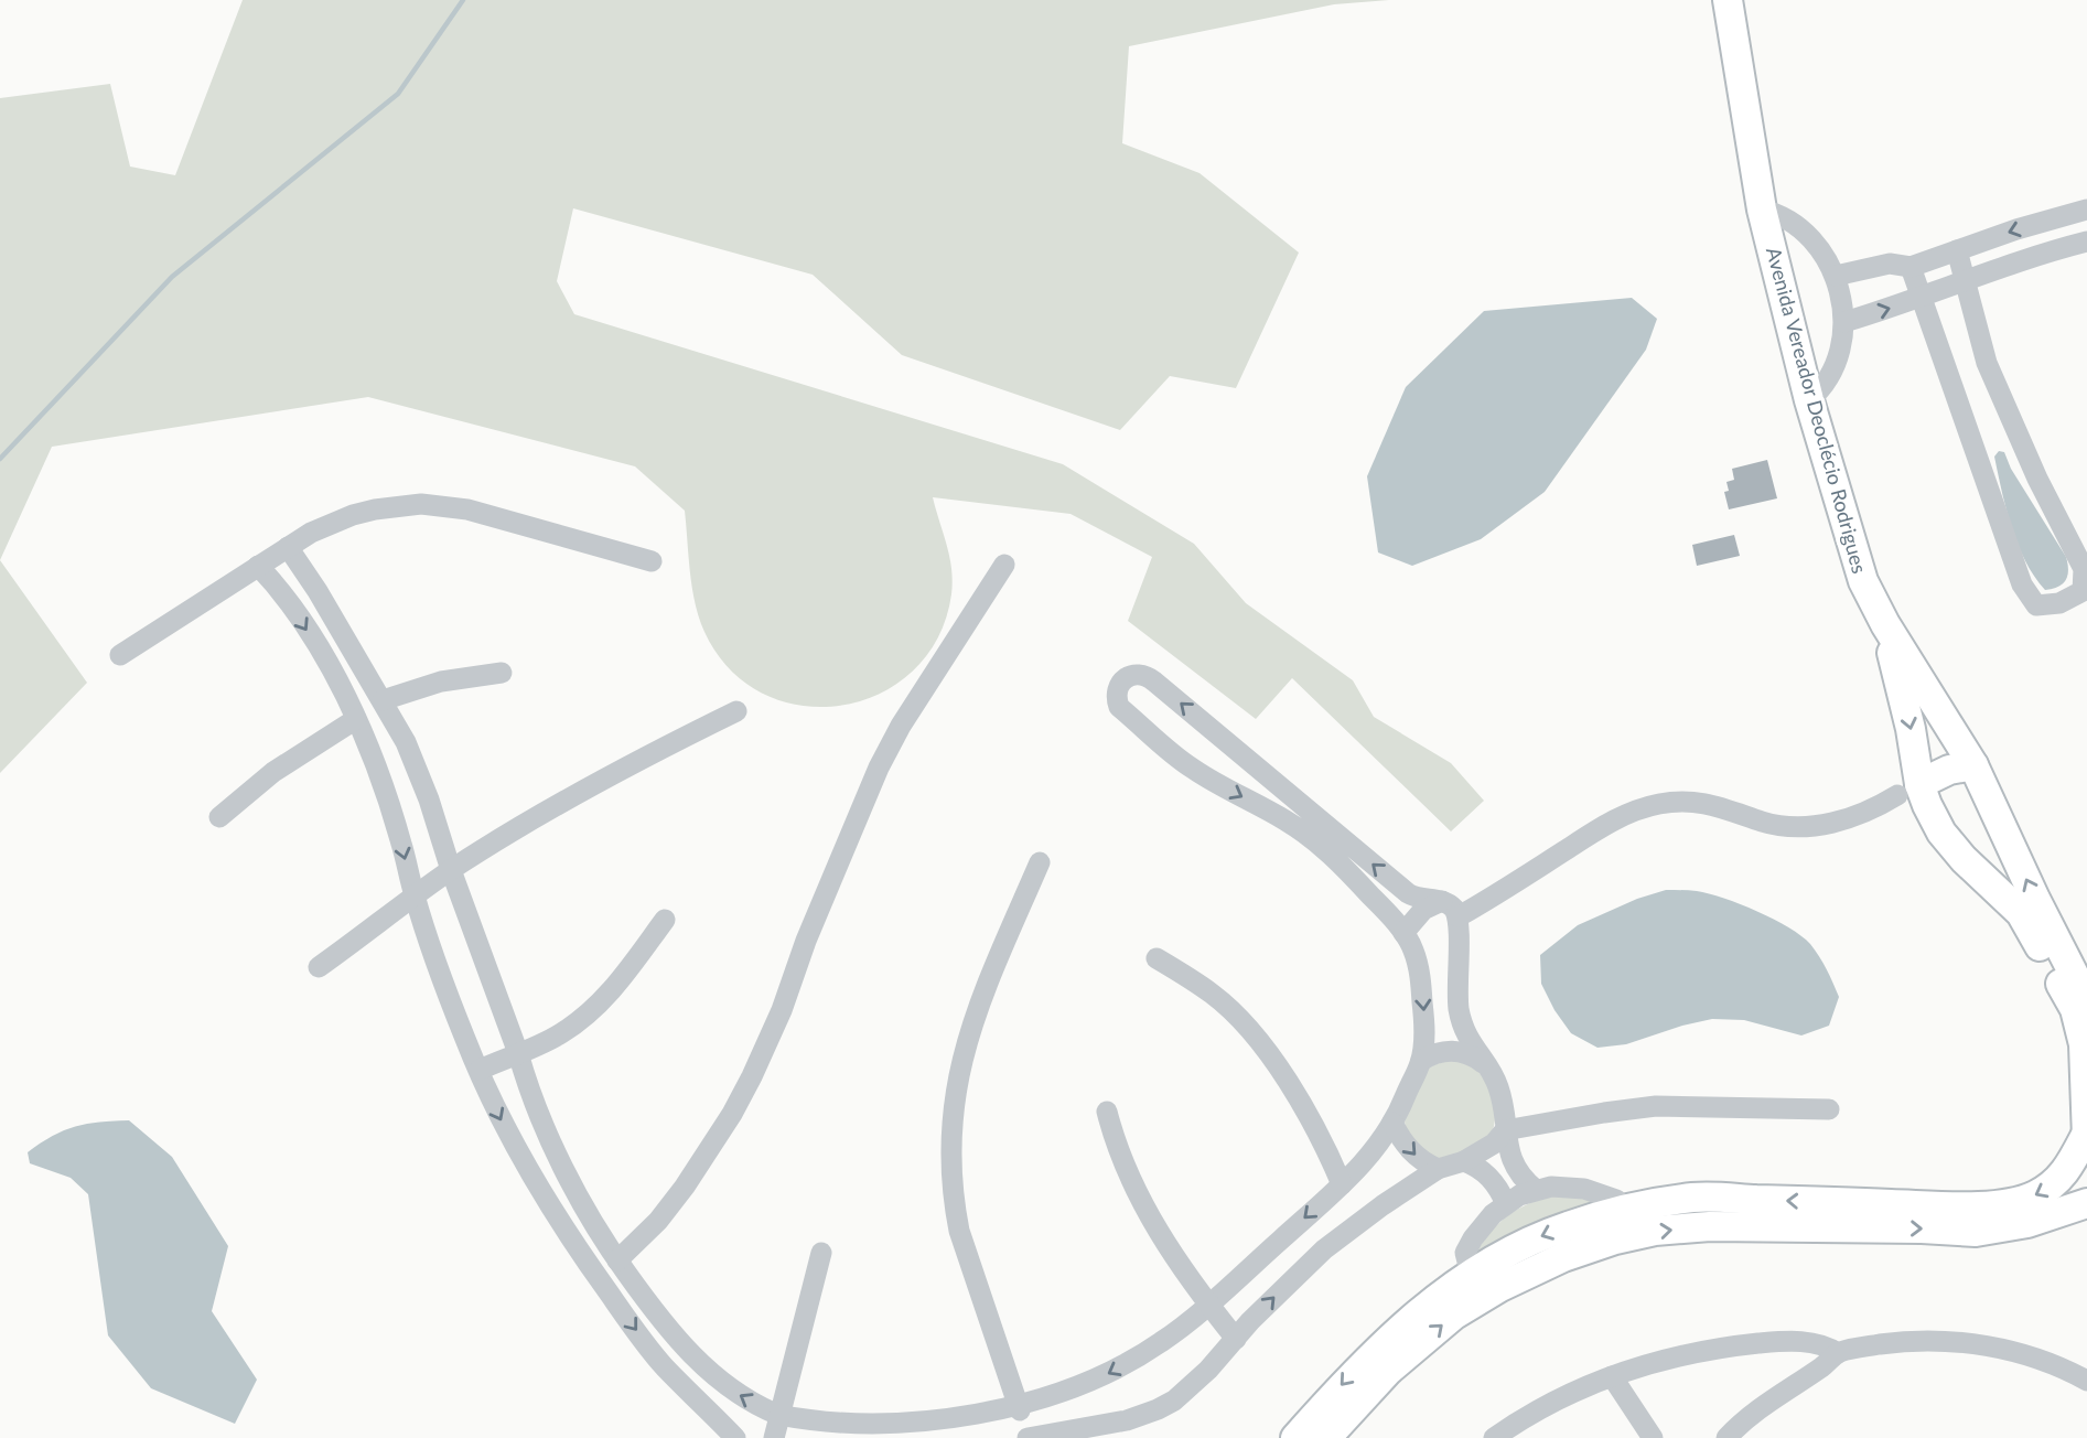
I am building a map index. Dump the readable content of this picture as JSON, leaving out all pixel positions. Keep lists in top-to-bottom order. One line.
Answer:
{"streets":{"street":["Avenida Vereador Deoclécio Rodrigues"]}}
